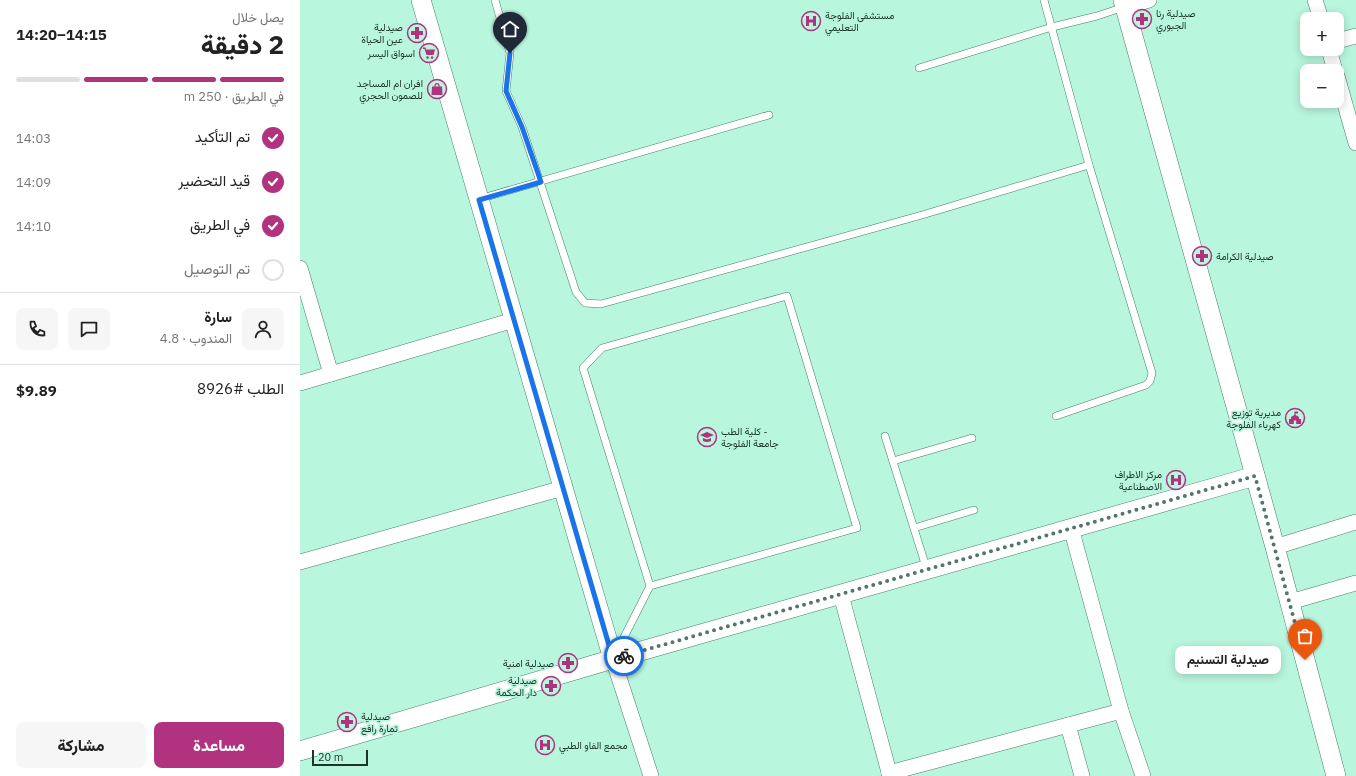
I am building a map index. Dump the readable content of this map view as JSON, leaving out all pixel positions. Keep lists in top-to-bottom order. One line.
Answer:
{"places":{"pharmacy":["صيدلية رنا الجبوري","صيدلية عين الحياة","صيدلية الكرامة","صيدلية امنية","صيدلية دار الحكمة","صيدلية تمارة رافع"],"hospital":["مستشفى الفلوجة التعليمي","مركز الاطراف الاصطناعية","مجمع الفاو الطبي"],"supermarket":["اسواق اليسر"],"shop":["افران ام المساجد للصمون الحجري"],"public building":["مديرية توزيع كهرباء الفلوجة"],"school or university":["كلية الطب - جامعة الفلوجة"],"other":["صيدلية التسنيم"]},"scale_bar":"20 m","page":{"heading":["2 دقيقة","يصل خلال","14:15–14:20"],"panel":["سارة","المندوب · 4.8","الطلب #8926","$9.89"],"map_buttons":["+","−"],"bar":"في الطريق · 250 m","list":[["تم التأكيد","14:03"],["قيد التحضير","14:09"],["في الطريق","14:10"],"تم التوصيل"],"bubble":"صيدلية التسنيم","buttons":["مساعدة","مشاركة"],"scale":"20 m"}}
